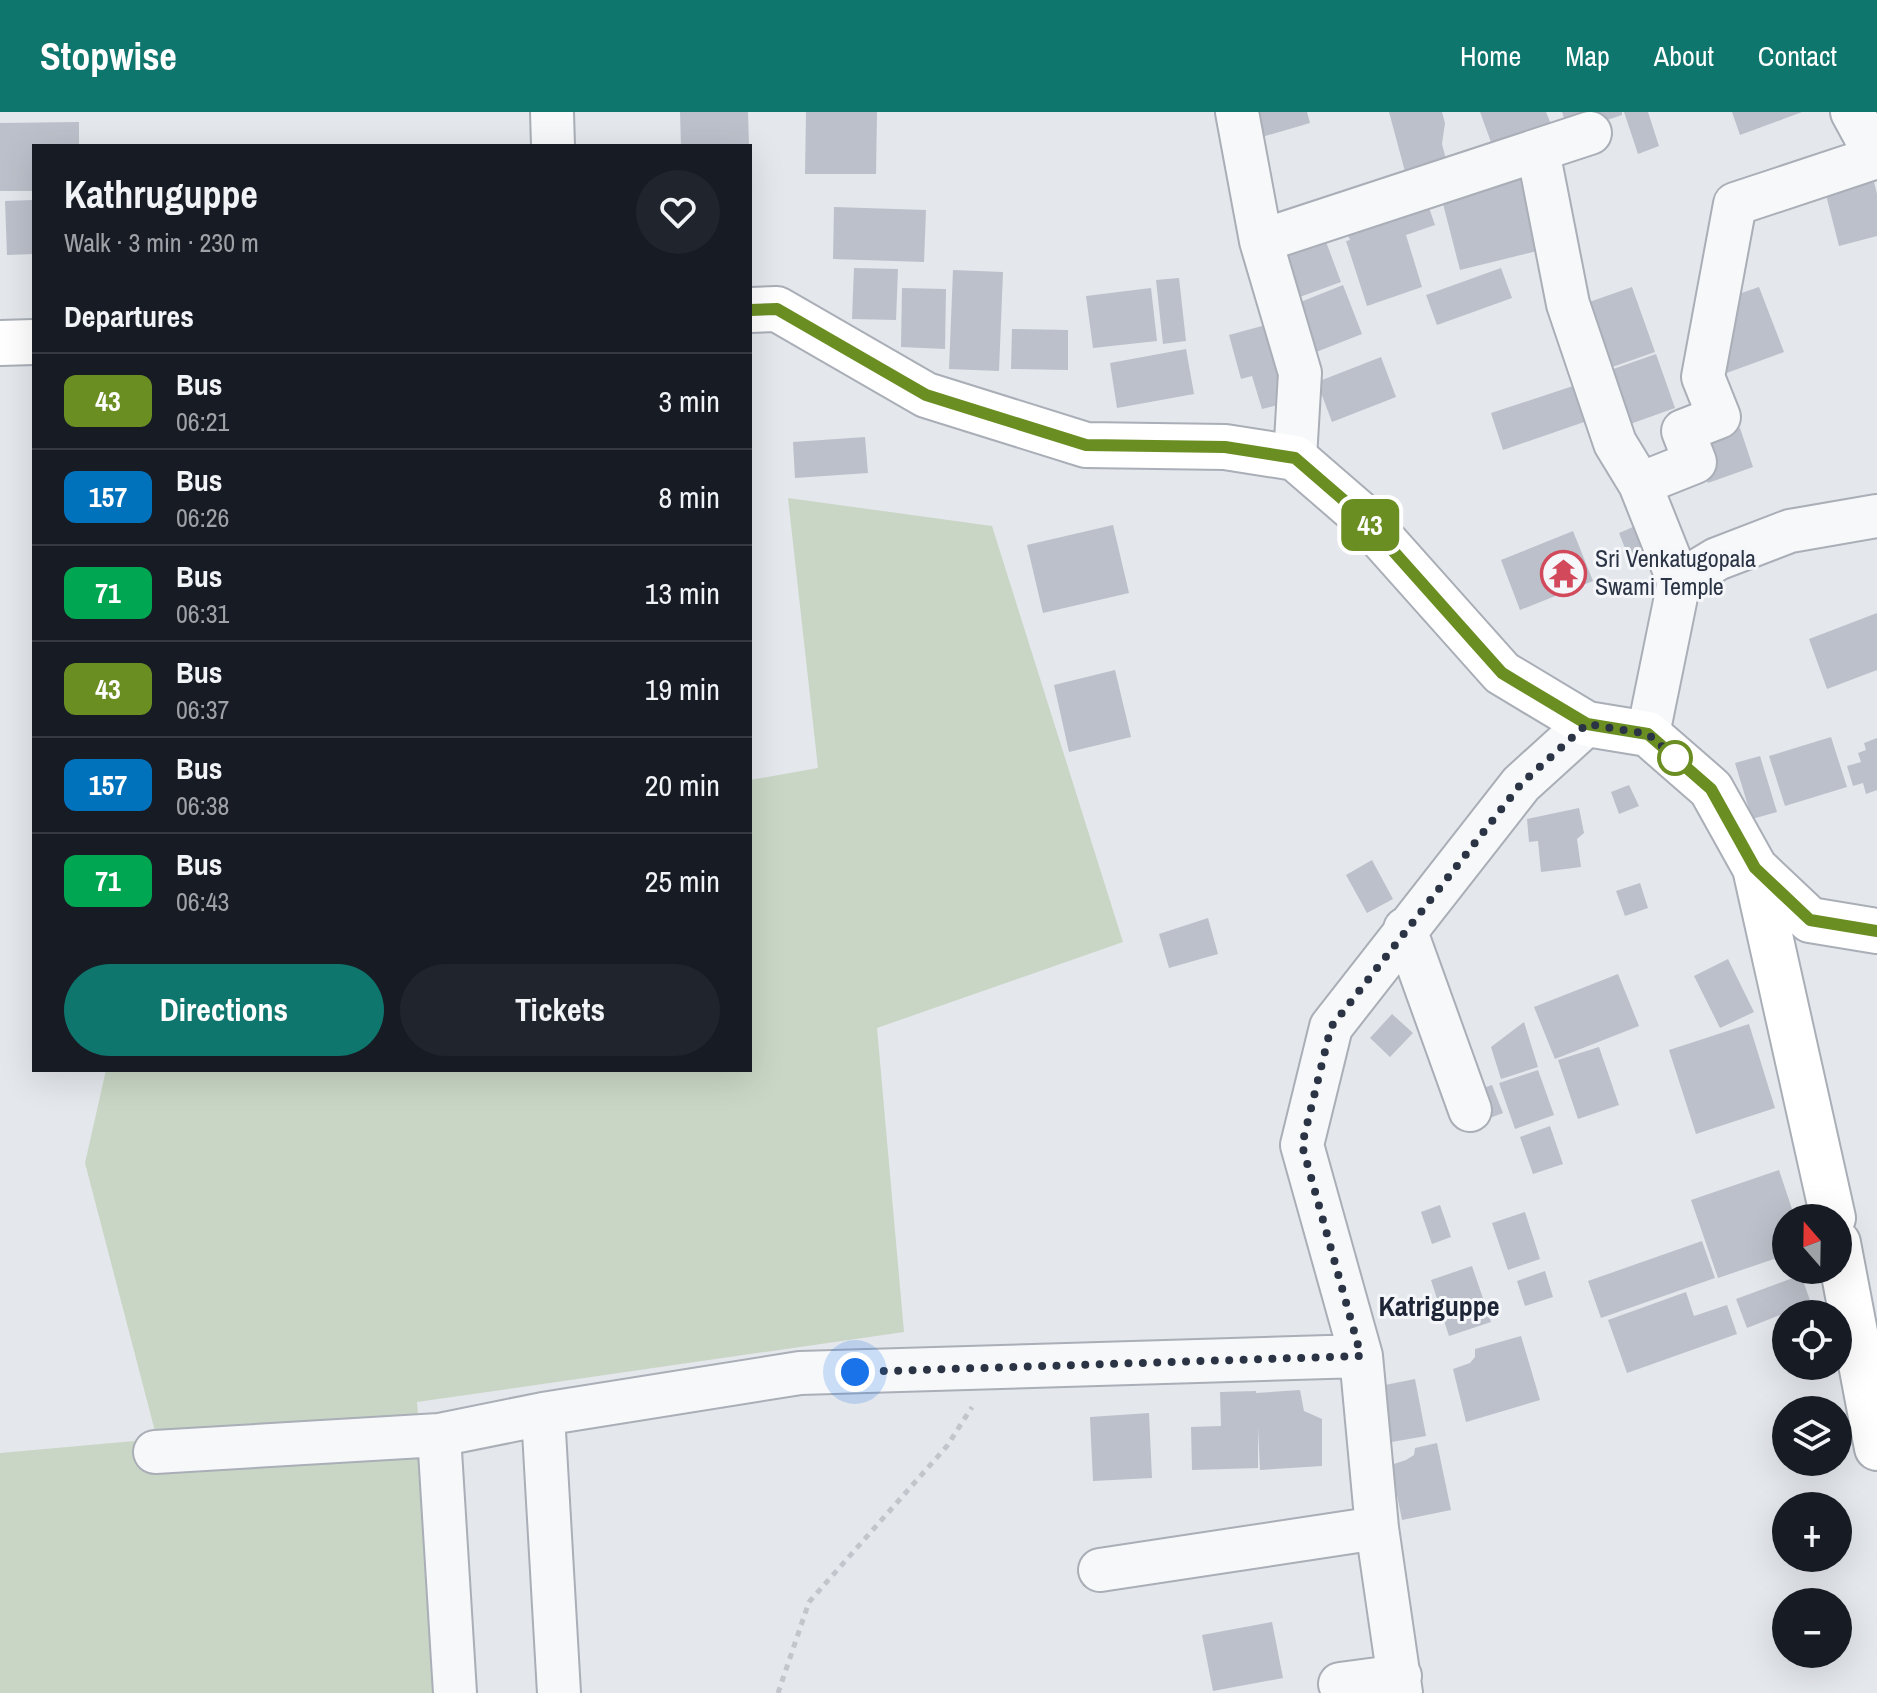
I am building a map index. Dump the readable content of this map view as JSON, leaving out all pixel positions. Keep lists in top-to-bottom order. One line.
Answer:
{"districts":["Katriguppe"],"places":{"temple":["Sri Venkatugopala Swami Temple"]},"lines":["bus line 43"],"north":"top","page":{"header":"Stopwise","nav":["Home","Map","About","Contact"],"on_map":"43","heading":[["Kathruguppe","Walk · 3 min · 230 m"],"Departures"],"list":[{"mark":"43","name":"Bus","note":"06:21","value":"3 min"},{"mark":"157","name":"Bus","note":"06:26","value":"8 min"},{"mark":"71","name":"Bus","note":"06:31","value":"13 min"},{"mark":"43","name":"Bus","note":"06:37","value":"19 min"},{"mark":"157","name":"Bus","note":"06:38","value":"20 min"},{"mark":"71","name":"Bus","note":"06:43","value":"25 min"}],"buttons":["Directions","Tickets"],"map_buttons":["+","−"]}}
